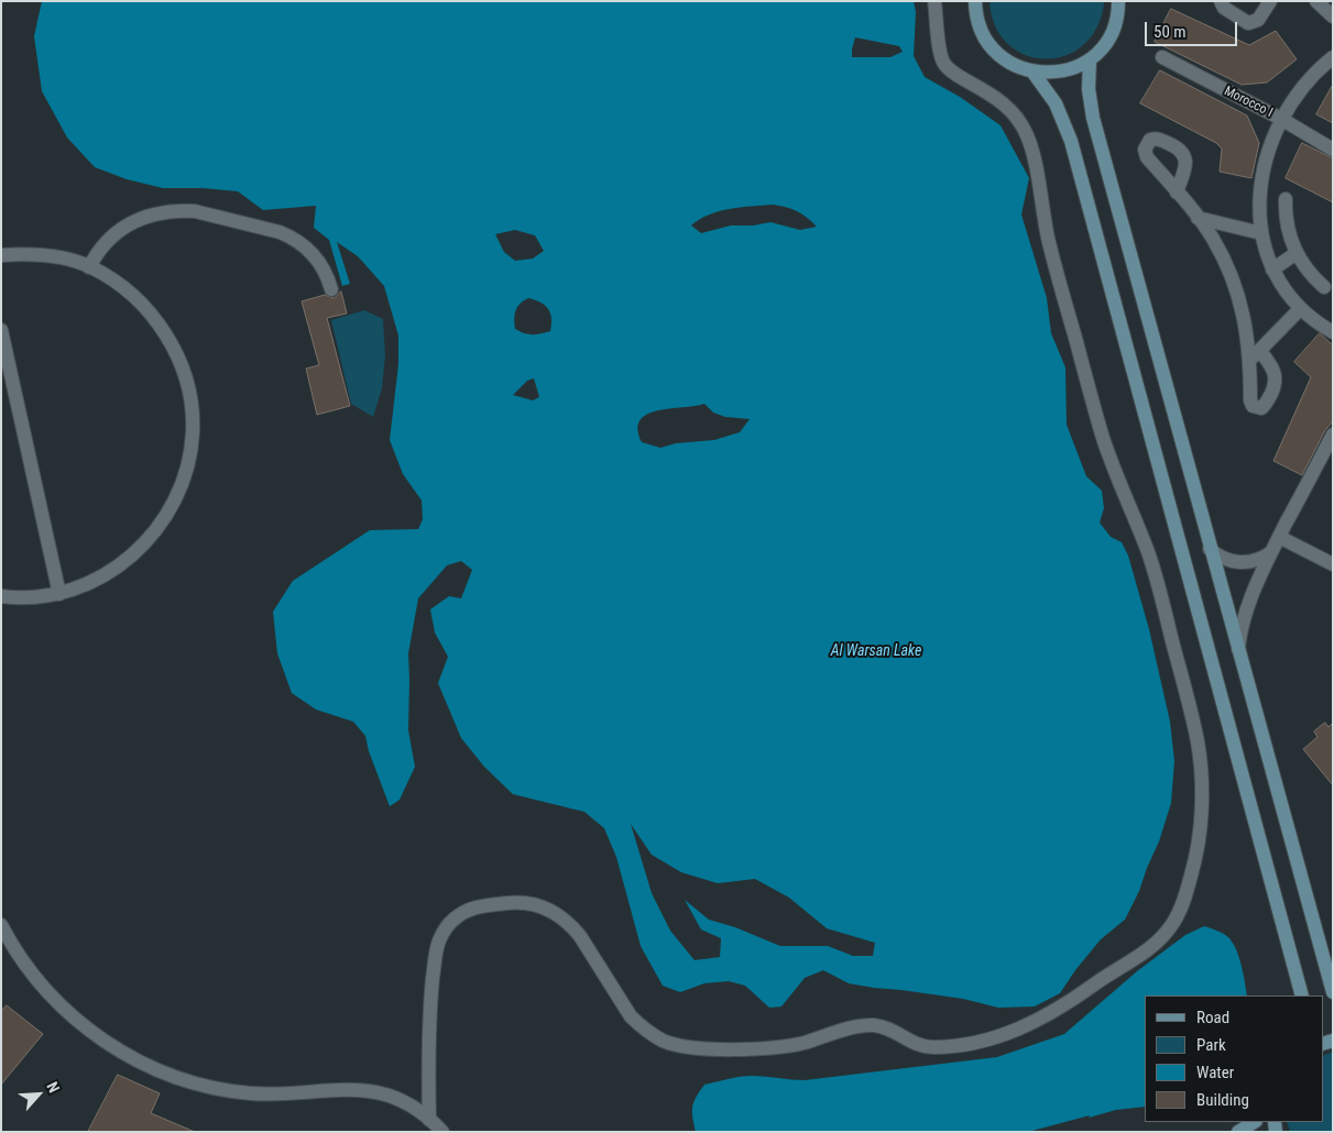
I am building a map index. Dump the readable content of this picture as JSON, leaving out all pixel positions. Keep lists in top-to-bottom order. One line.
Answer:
{"streets":{"street":["Morocco I"]},"water":["Al Warsan Lake"],"legend":["Road","Park","Water","Building"],"scale_bar":"50 m","north":"top right"}
